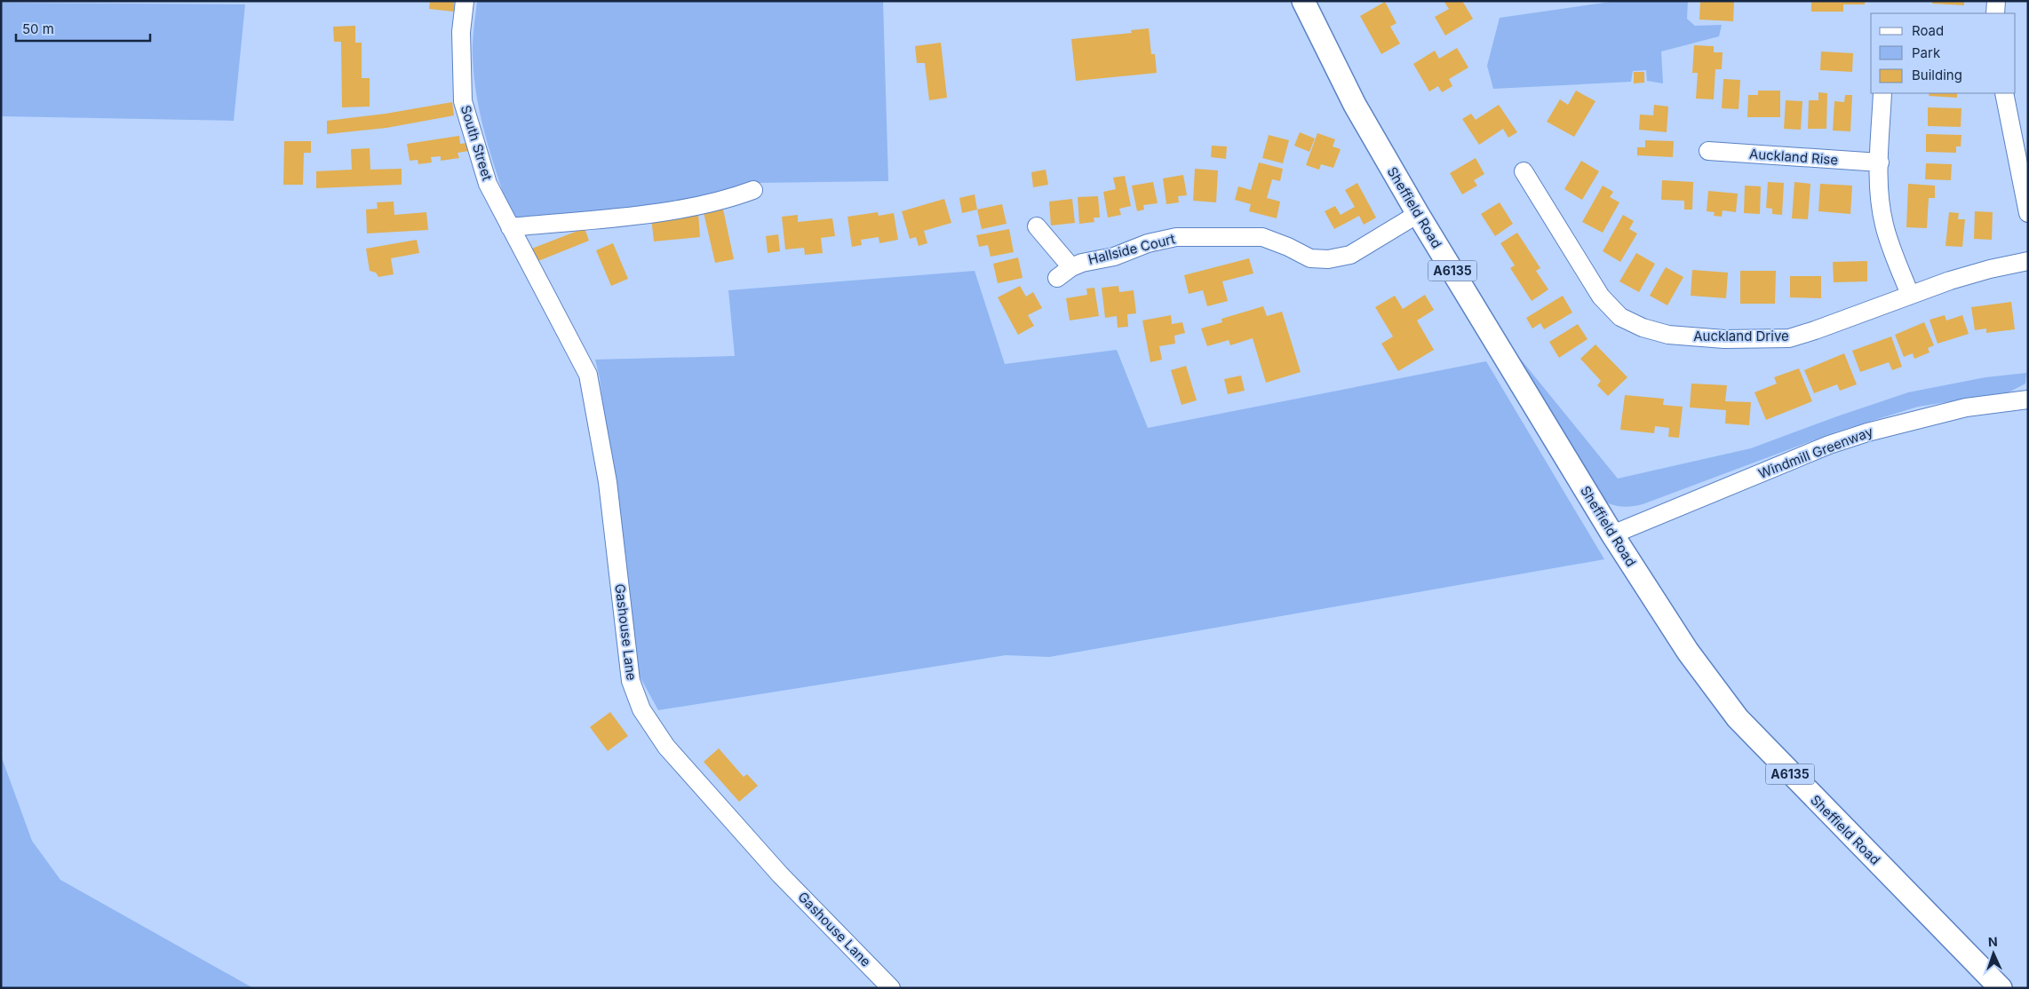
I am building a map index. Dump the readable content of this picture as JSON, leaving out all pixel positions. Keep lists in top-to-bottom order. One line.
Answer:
{"streets":{"main road":["Sheffield Road","A6135"],"street":["South Street","Auckland Rise","Hallside Court","Auckland Drive","Windmill Greenway","Gashouse Lane"]},"crossings":[["South Street","Gashouse Lane"],["Sheffield Road","Hallside Court"],["Sheffield Road","Windmill Greenway"]],"legend":["Road","Park","Building"],"scale_bar":"50 m","north":"top"}
